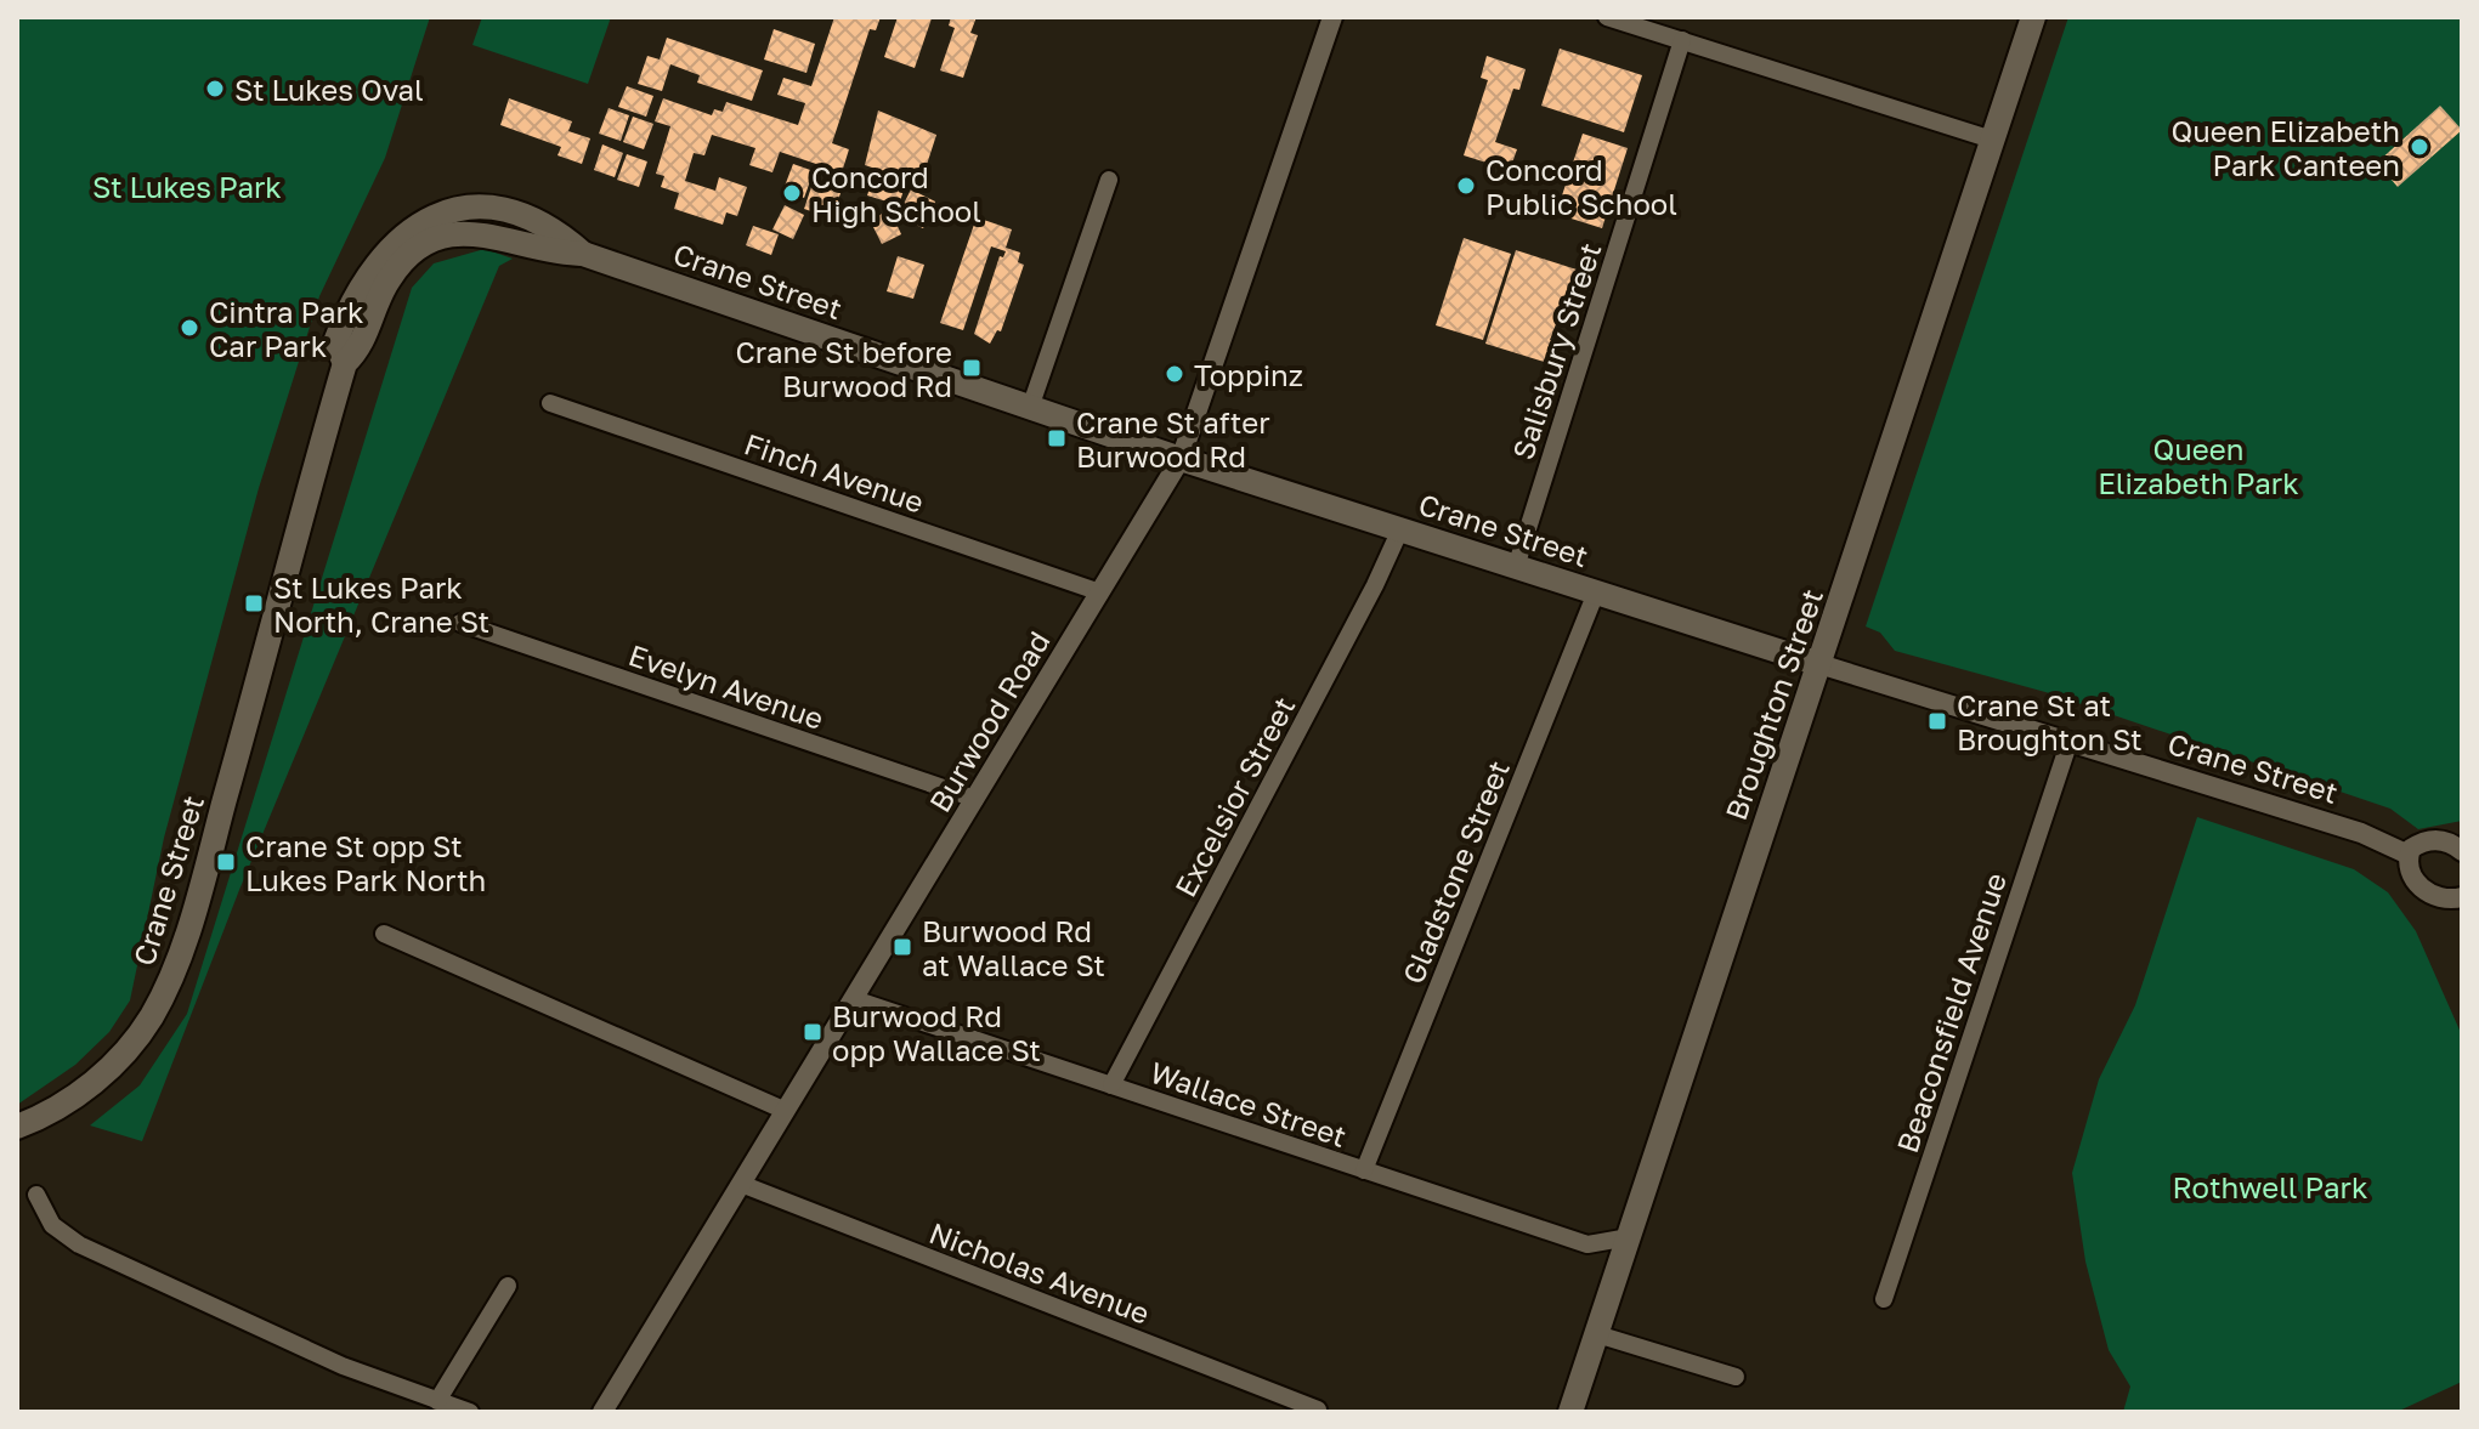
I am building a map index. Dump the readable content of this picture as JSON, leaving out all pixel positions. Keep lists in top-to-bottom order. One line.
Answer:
{"streets":{"main road":["Crane Street","Broughton Street"],"street":["Salisbury Street","Finch Avenue","Evelyn Avenue","Burwood Road","Excelsior Street","Gladstone Street","Beaconsfield Avenue","Wallace Street","Nicholas Avenue"]},"crossings":[["Crane Street","Salisbury Street"],["Crane Street","Broughton Street"],["Crane Street","Burwood Road"],["Crane Street","Excelsior Street"],["Crane Street","Gladstone Street"],["Crane Street","Beaconsfield Avenue"],["Finch Avenue","Burwood Road"],["Evelyn Avenue","Burwood Road"],["Broughton Street","Wallace Street"],["Burwood Road","Wallace Street"],["Burwood Road","Nicholas Avenue"],["Excelsior Street","Wallace Street"],["Gladstone Street","Wallace Street"]],"parks":["St Lukes Park","Queen Elizabeth Park","Rothwell Park"],"places":{"other":["St Lukes Oval","Queen Elizabeth Park Canteen","Concord Public School","Concord High School","Cintra Park Car Park","Toppinz"],"transit":["Crane St before Burwood Rd","Crane St after Burwood Rd","St Lukes Park North, Crane St","Crane St at Broughton St","Crane St opp St Lukes Park North","Burwood Rd at Wallace St","Burwood Rd opp Wallace St"]}}
